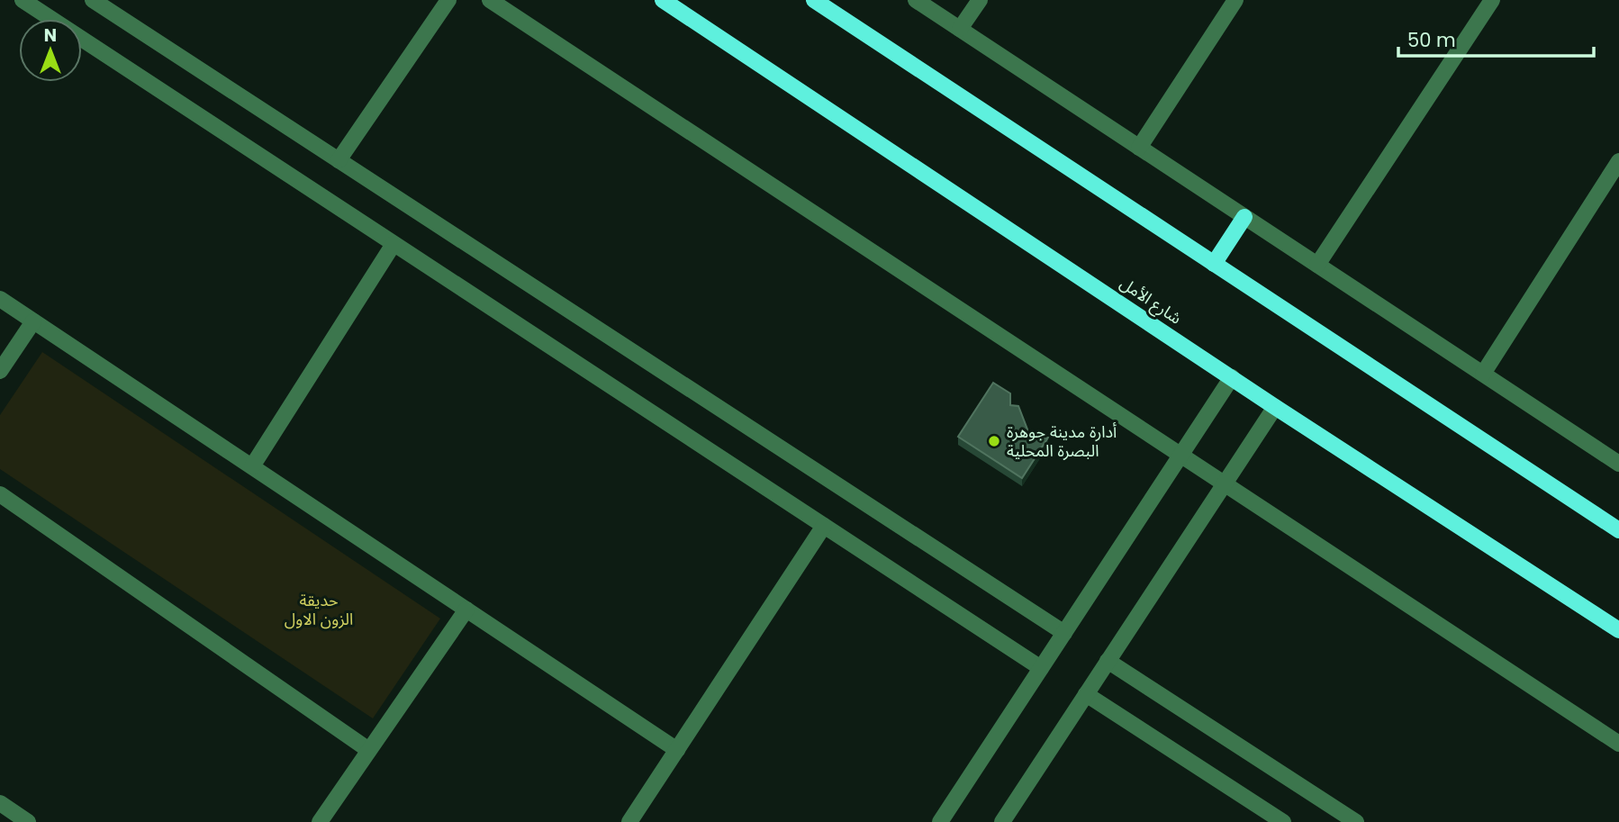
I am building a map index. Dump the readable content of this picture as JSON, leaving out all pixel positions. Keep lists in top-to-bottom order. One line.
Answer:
{"streets":{"main road":["شارع الأمل"]},"parks":["حديقة الزون الاول"],"places":["أدارة مدينة جوهرة البصرة المحلية"],"scale_bar":"50 m","north":"top"}
